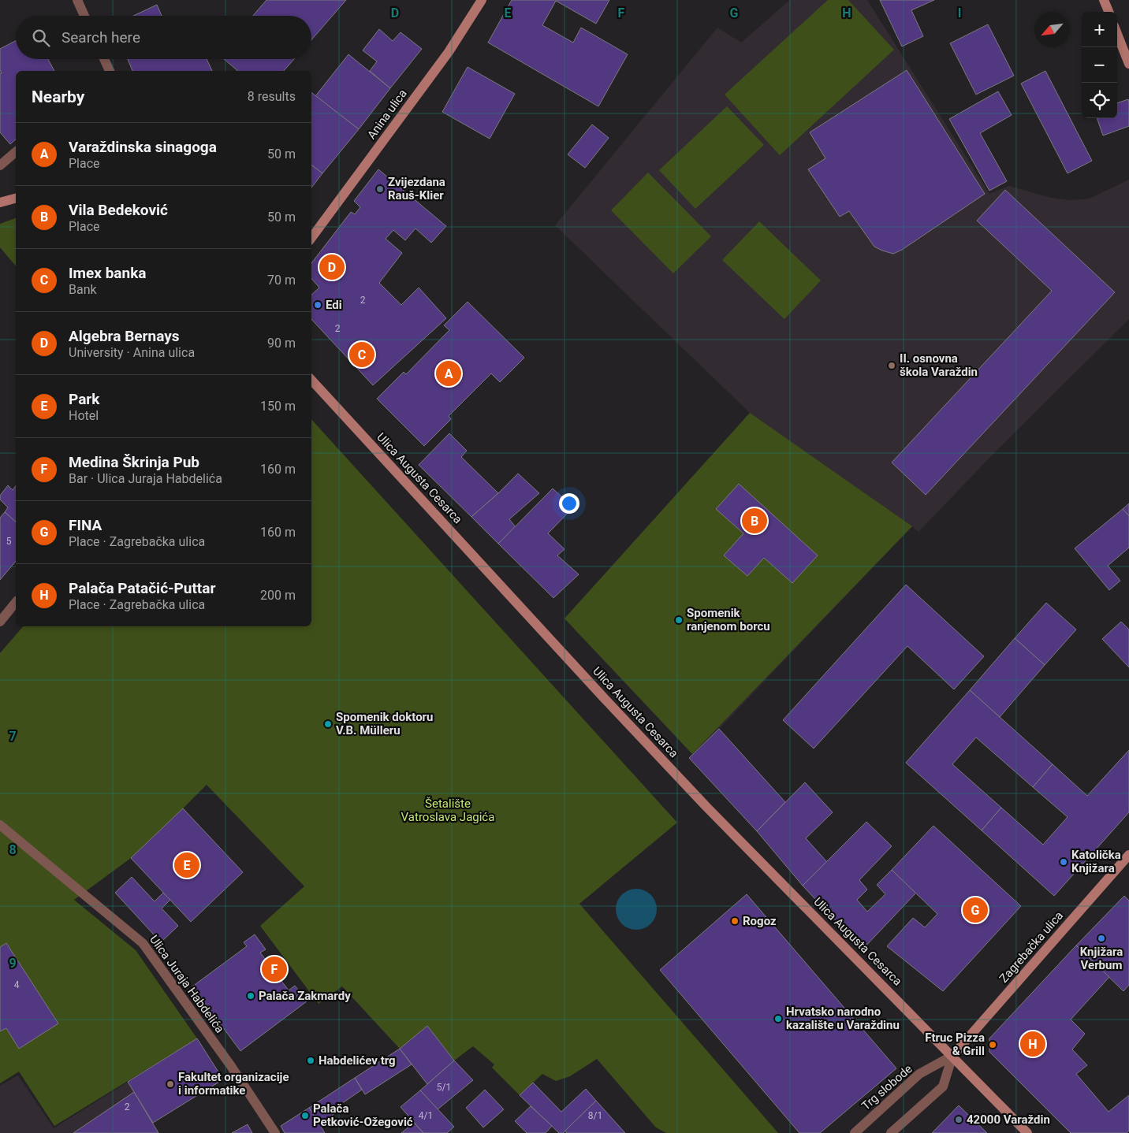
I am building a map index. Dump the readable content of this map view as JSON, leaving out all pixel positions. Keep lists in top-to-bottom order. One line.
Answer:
{"streets":{"main road":["Anina ulica","Ulica Augusta Cesarca","Zagrebačka ulica"],"street":["Ulica Juraja Habdelića","Trg slobode"]},"crossings":[["Ulica Augusta Cesarca","Zagrebačka ulica"],["Ulica Augusta Cesarca","Trg slobode"],["Zagrebačka ulica","Trg slobode"]],"parks":["Šetalište Vatroslava Jagića"],"places":["Zvijezdana Rauš-Klier","Edi","II. osnovna škola Varaždin","Spomenik ranjenom borcu","Spomenik doktoru V.B. Mülleru","Katolička Knjižara","Rogoz","Knjižara Verbum","Palača Zakmardy","Hrvatsko narodno kazalište u Varaždinu","Ftruc Pizza & Grill","Habdelićev trg","Fakultet organizacije i informatike","Palača Petković-Ožegović","42000 Varaždin"],"house_numbers":["2","2","5","4","5/1","2","4/1","8/1"],"north":"bottom left","page":{"map_buttons":["+","−"],"search":"Search here","heading":["Nearby","8 results"],"list":[{"mark":"A","name":"Varaždinska sinagoga","note":"Place","value":"50 m"},{"mark":"B","name":"Vila Bedeković","note":"Place","value":"50 m"},{"mark":"C","name":"Imex banka","note":"Bank","value":"70 m"},{"mark":"D","name":"Algebra Bernays","note":"University · Anina ulica","value":"90 m"},{"mark":"E","name":"Park","note":"Hotel","value":"150 m"},{"mark":"F","name":"Medina Škrinja Pub","note":"Bar · Ulica Juraja Habdelića","value":"160 m"},{"mark":"G","name":"FINA","note":"Place · Zagrebačka ulica","value":"160 m"},{"mark":"H","name":"Palača Patačić-Puttar","note":"Place · Zagrebačka ulica","value":"200 m"}],"pins":["D","C","A","B","E","G","F","H"]},"grid":{"columns":["D","E","F","G","H","I"],"rows":["7","8","9"]}}
